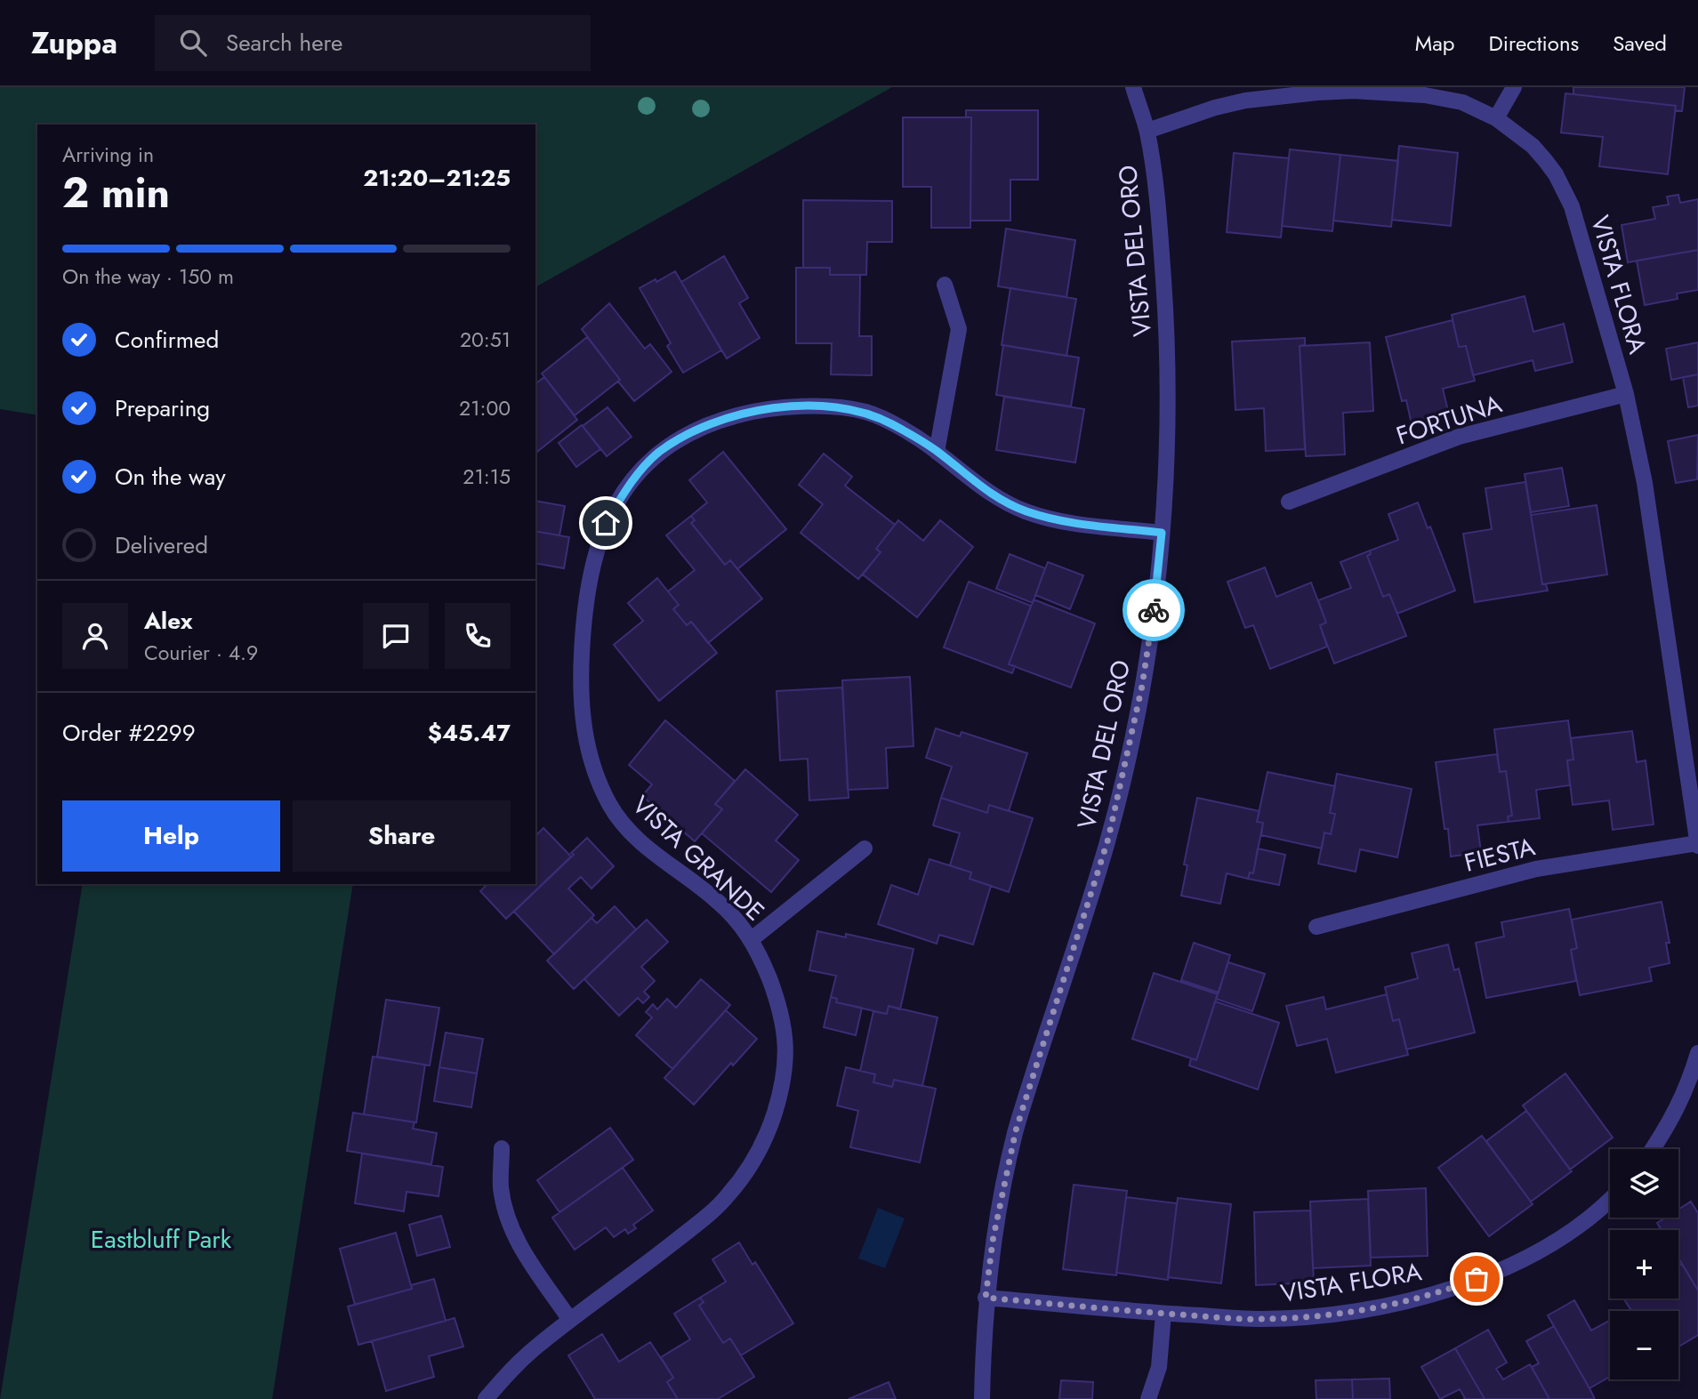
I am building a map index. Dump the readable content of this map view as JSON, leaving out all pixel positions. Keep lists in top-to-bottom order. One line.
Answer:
{"streets":{"street":["VISTA DEL ORO","VISTA FLORA","FORTUNA","FIESTA","VISTA GRANDE"]},"crossings":[["VISTA DEL ORO","VISTA FLORA"],["VISTA DEL ORO","VISTA GRANDE"],["VISTA FLORA","FORTUNA"],["VISTA FLORA","FIESTA"]],"parks":["Eastbluff Park"],"page":{"header":"Zuppa","search":"Search here","nav":["Map","Directions","Saved"],"heading":["2 min","Arriving in","21:20–21:25"],"panel":["Alex","Courier · 4.9","Order #2299","$45.47"],"bar":"On the way · 150 m","list":[["Confirmed","20:51"],["Preparing","21:00"],["On the way","21:15"],"Delivered"],"buttons":["Help","Share"],"map_buttons":["+","−"]}}
